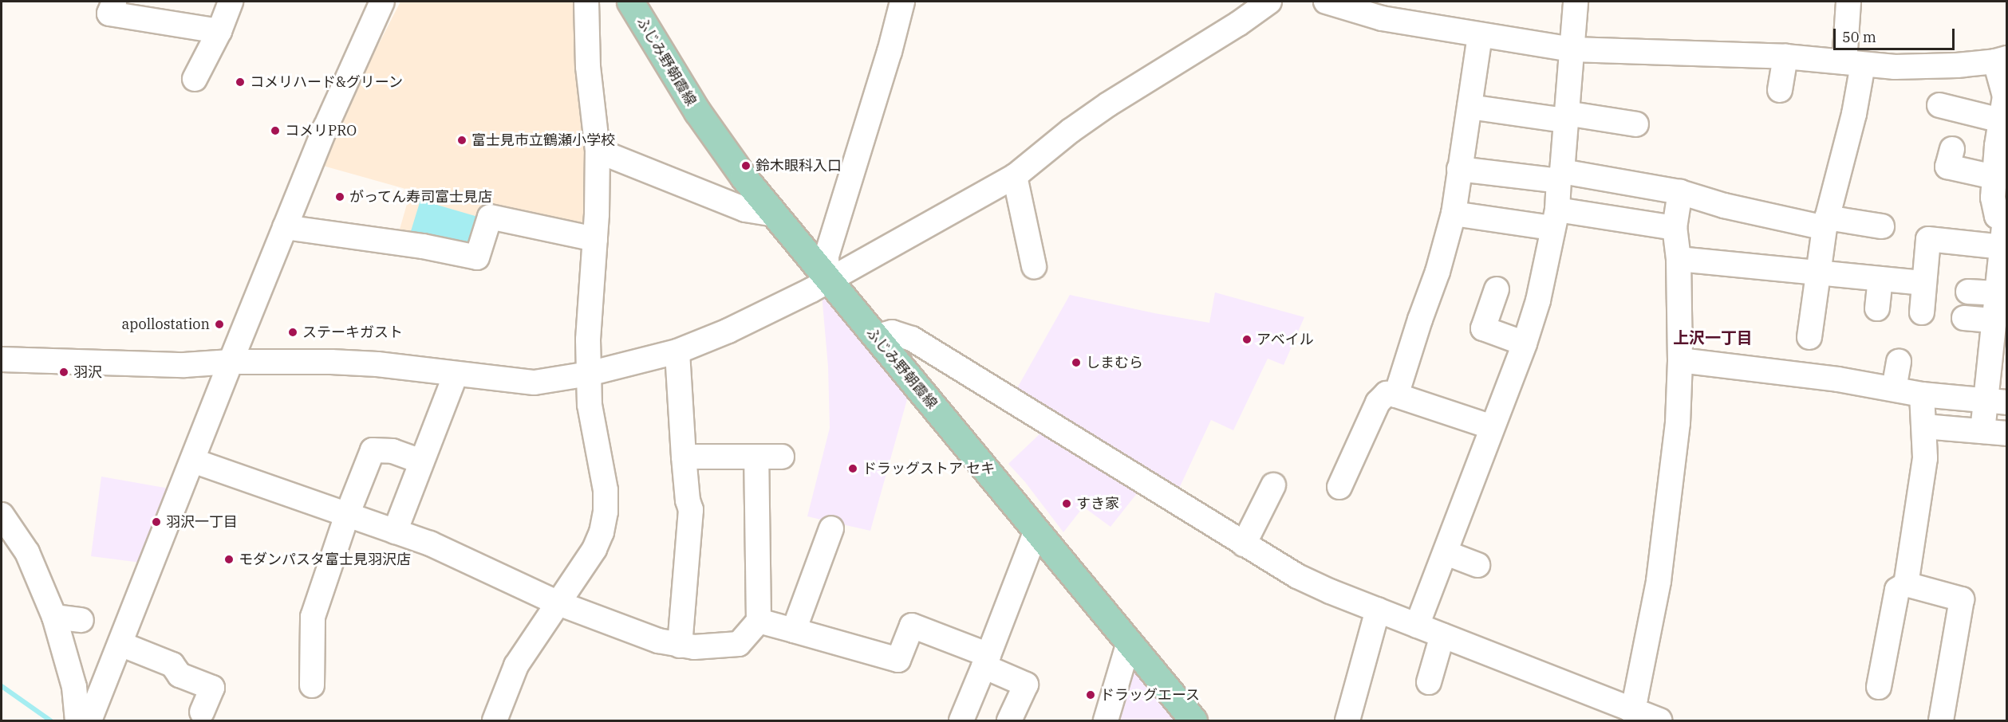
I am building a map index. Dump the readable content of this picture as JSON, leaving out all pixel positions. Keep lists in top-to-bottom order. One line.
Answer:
{"streets":{"main road":["ふじみ野朝霞線"]},"districts":["上沢一丁目"],"places":["コメリハード&グリーン","コメリPRO","富士見市立鶴瀬小学校","鈴木眼科入口","がってん寿司富士見店","apollostation","ステーキガスト","アベイル","しまむら","羽沢","ドラッグストア セキ","すき家","羽沢一丁目","モダンパスタ富士見羽沢店","ドラッグエース"],"scale_bar":"50 m"}
